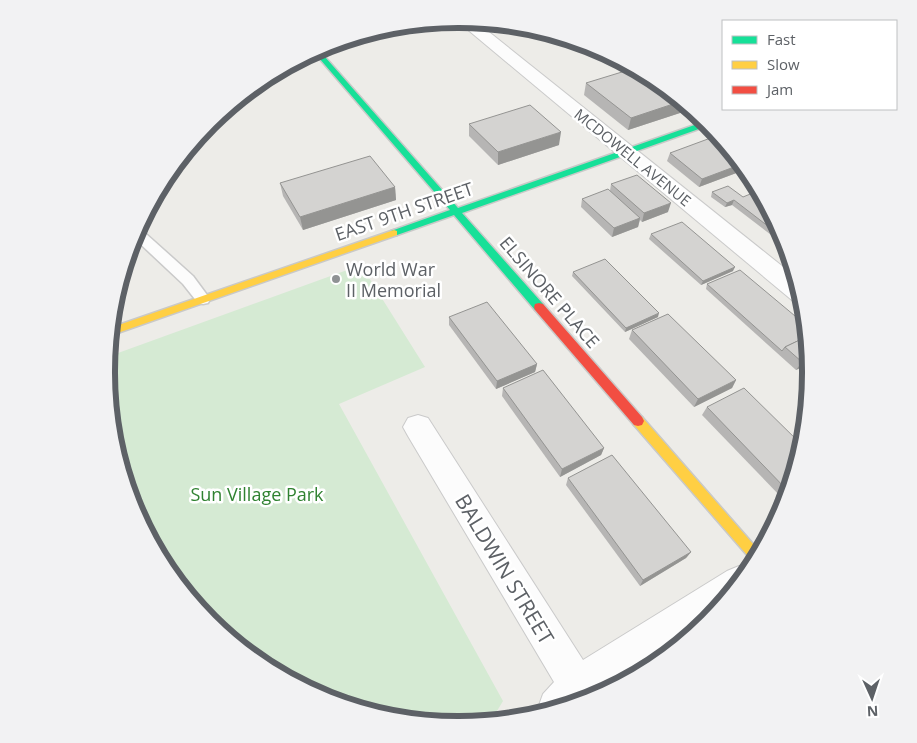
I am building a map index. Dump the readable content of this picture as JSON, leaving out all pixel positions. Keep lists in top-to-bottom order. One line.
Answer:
{"streets":{"street":["MCDOWELL AVENUE","EAST 9TH STREET","ELSINORE PLACE","BALDWIN STREET"]},"crossings":[["MCDOWELL AVENUE","EAST 9TH STREET"],["EAST 9TH STREET","ELSINORE PLACE"]],"parks":["Sun Village Park"],"places":["World War II Memorial"],"legend":["Fast","Slow","Jam"],"north":"bottom"}
